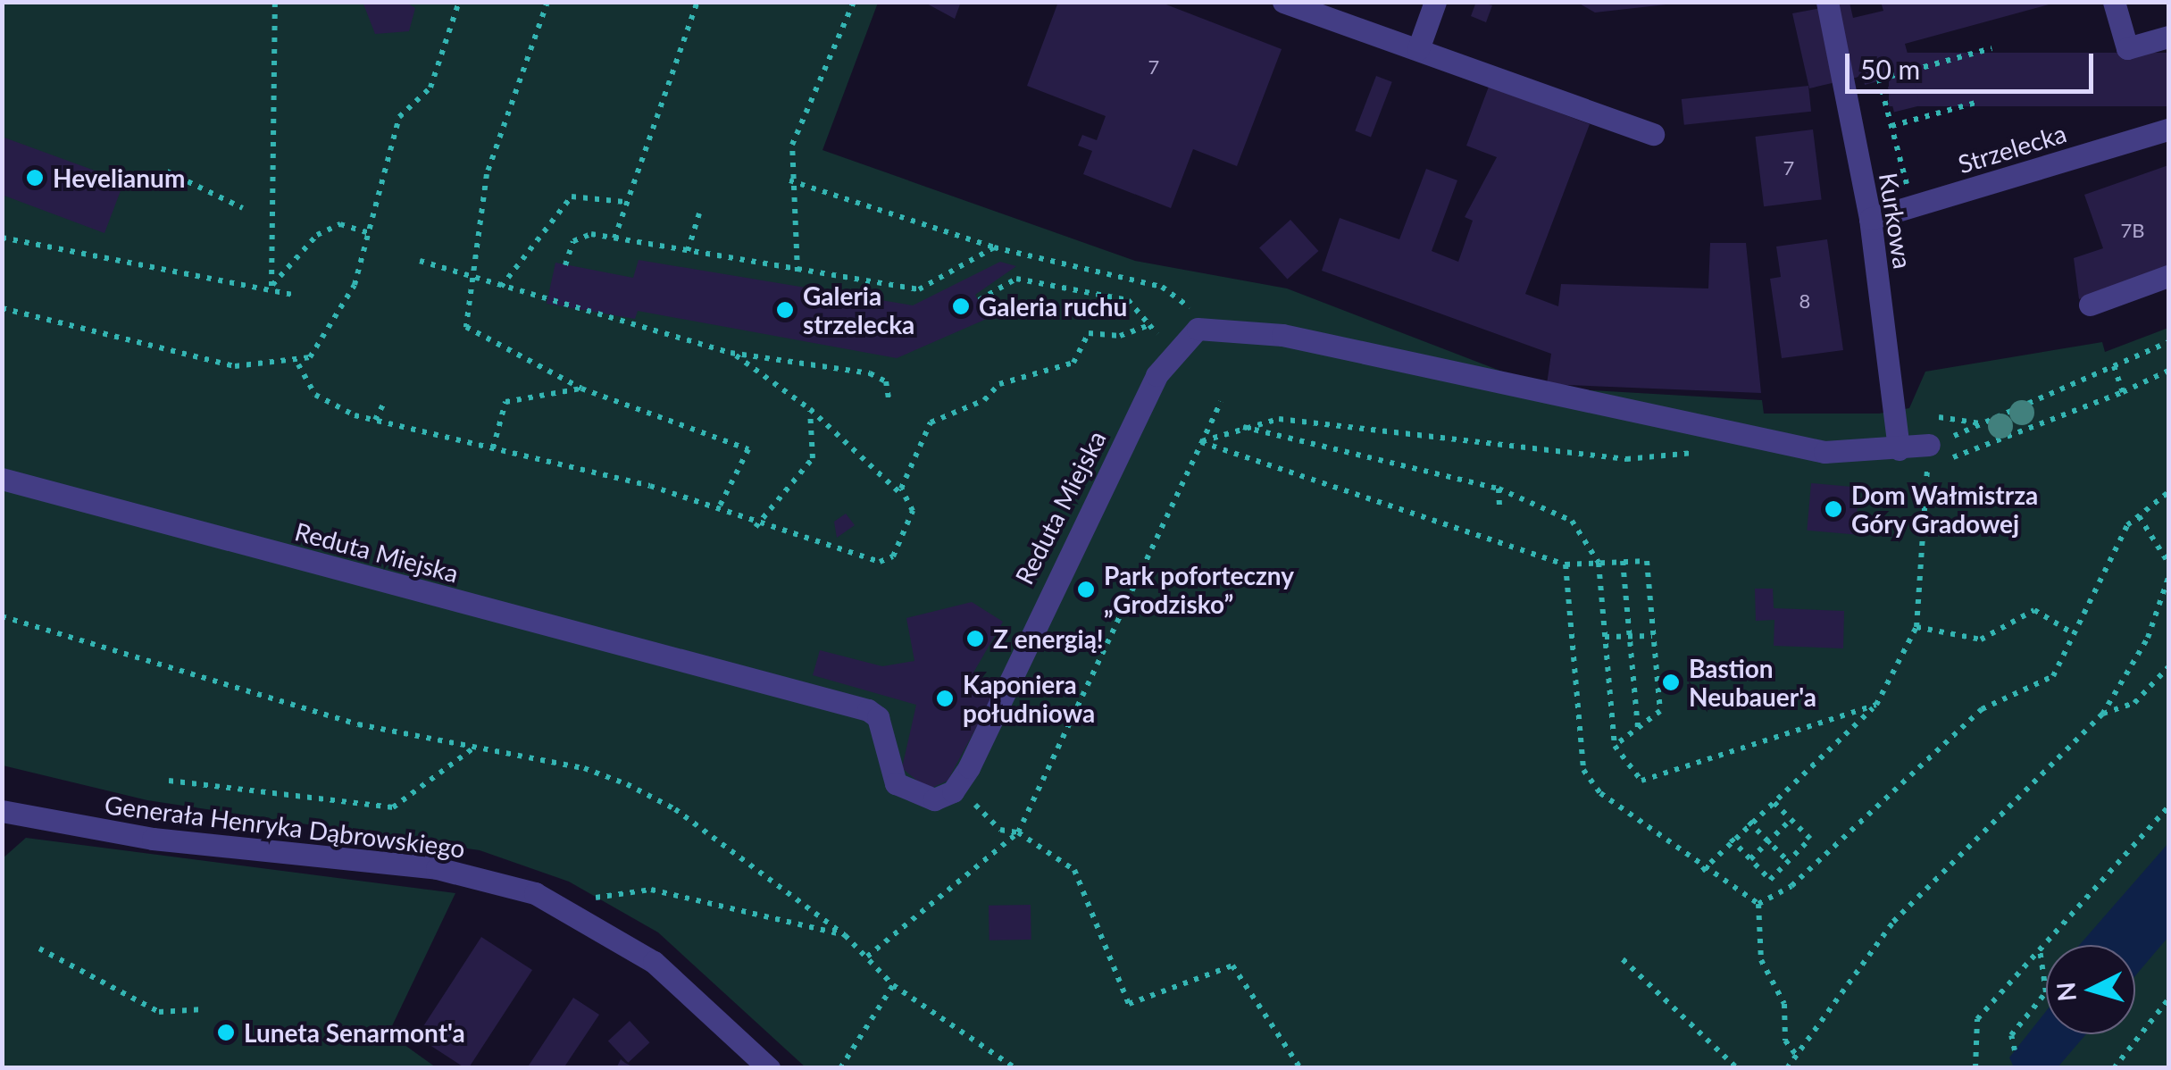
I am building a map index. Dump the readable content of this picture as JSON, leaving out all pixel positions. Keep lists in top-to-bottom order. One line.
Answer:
{"streets":{"street":["Strzelecka","Kurkowa","Reduta Miejska","Generała Henryka Dąbrowskiego"]},"crossings":[["Strzelecka","Kurkowa"],["Kurkowa","Reduta Miejska"]],"places":["Hevelianum","Galeria ruchu","Galeria strzelecka","Dom Wałmistrza Góry Gradowej","Park poforteczny „Grodzisko”","Z energią!","Bastion Neubauer'a","Kaponiera południowa","Luneta Senarmont'a"],"house_numbers":["7","7","7B","8"],"scale_bar":"50 m","north":"left"}
